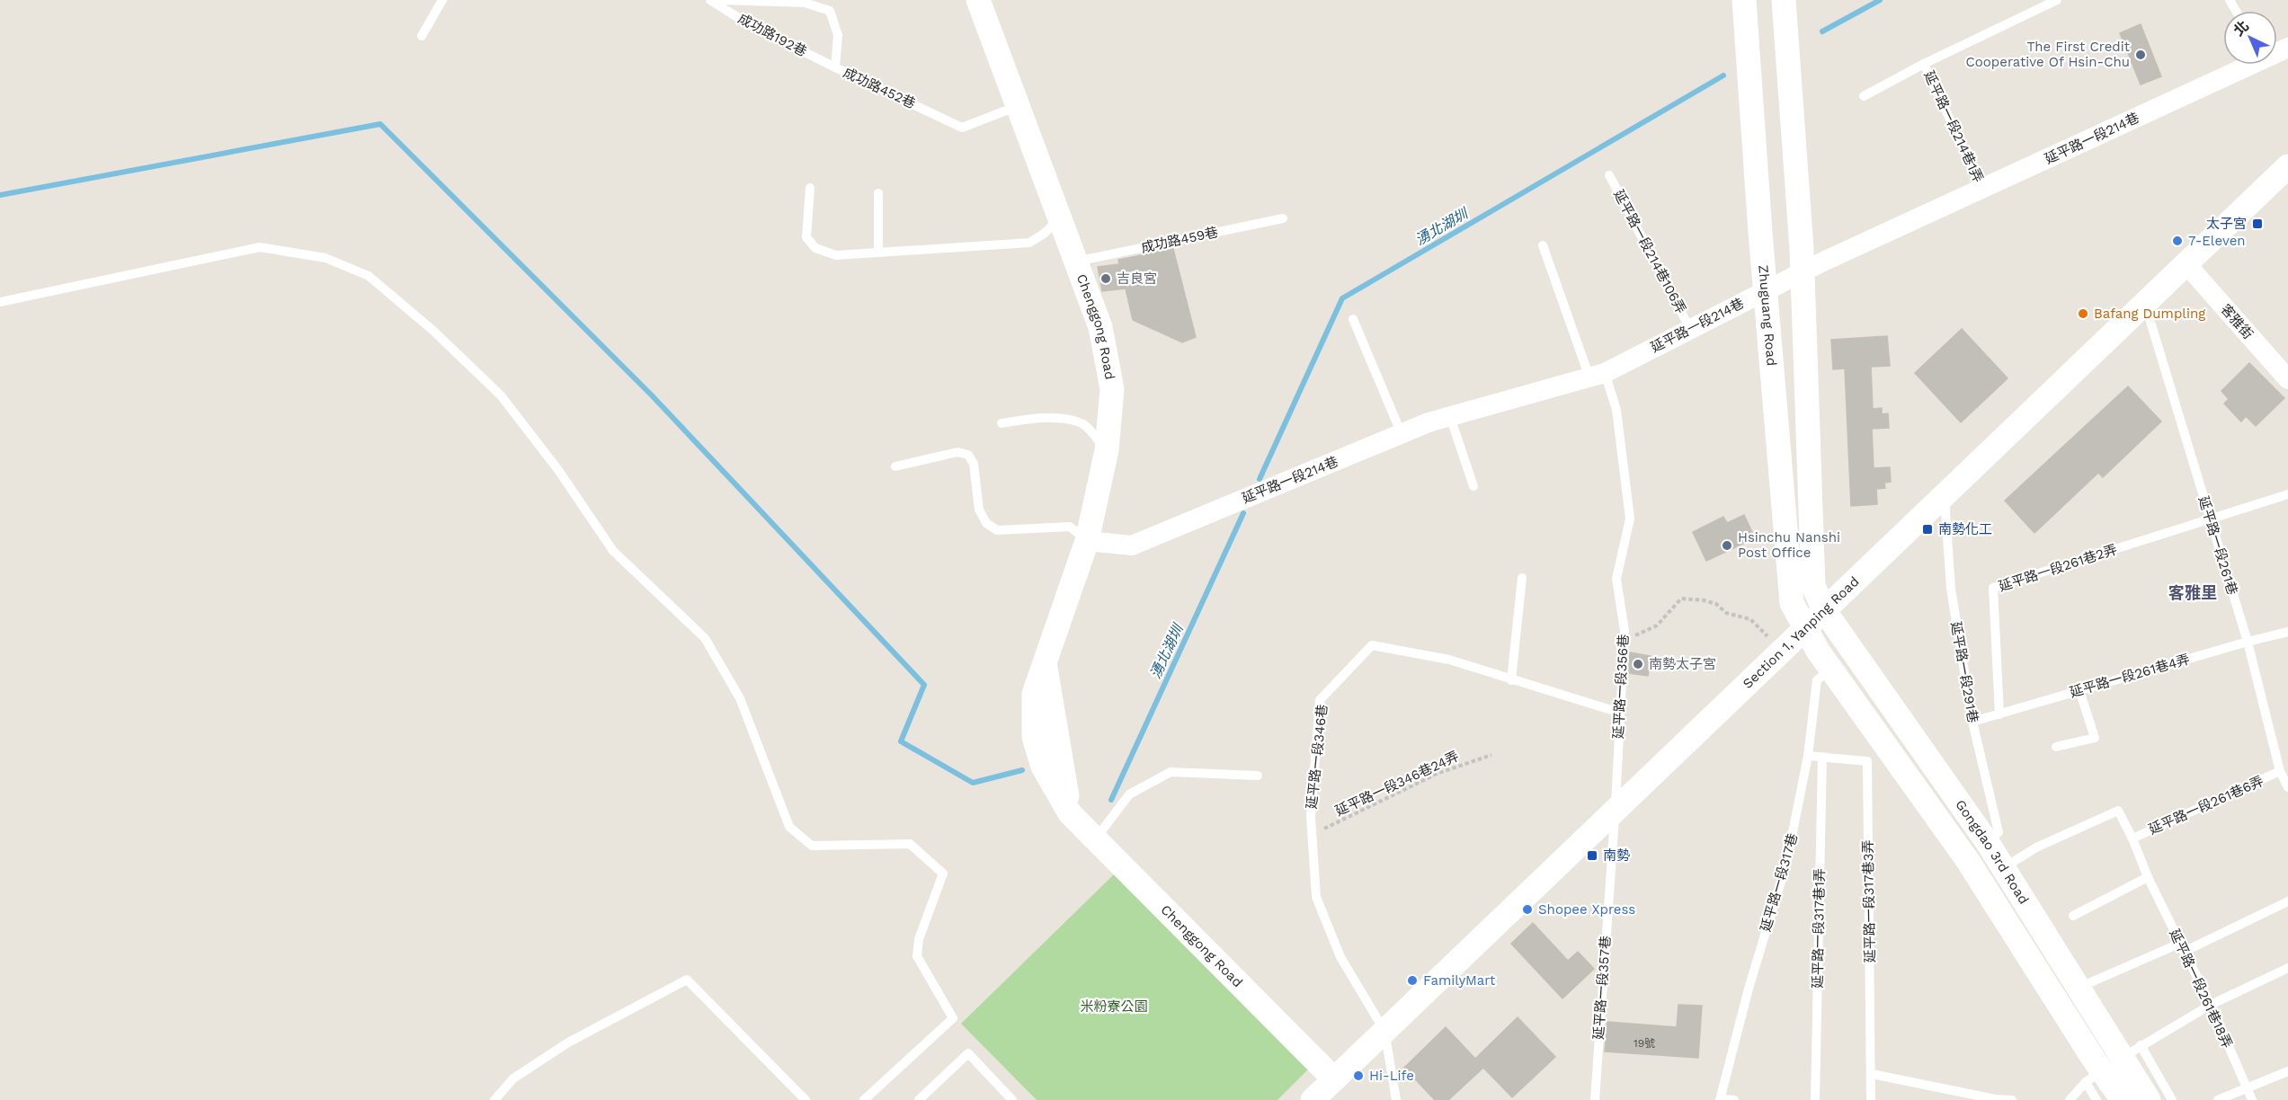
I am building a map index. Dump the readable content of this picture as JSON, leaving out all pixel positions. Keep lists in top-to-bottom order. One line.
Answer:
{"streets":{"street":["延平路一段214巷","Zhuguang Road","客雅街","Chenggong Road","Section 1, Yanping Road","Gongdao 3rd Road"],"lane":["成功路192巷","成功路452巷","延平路一段214巷1弄","成功路459巷","延平路一段214巷106弄","延平路一段261巷","延平路一段261巷2弄","延平路一段291巷","延平路一段261巷4弄","延平路一段356巷","延平路一段346巷","延平路一段261巷6弄","延平路一段317巷","延平路一段317巷3弄","延平路一段317巷1弄","延平路一段357巷","延平路一段261巷18弄"],"path":["延平路一段346巷24弄"]},"crossings":[["成功路192巷","成功路452巷"],["成功路452巷","Chenggong Road"],["延平路一段214巷1弄","延平路一段214巷"],["延平路一段214巷","延平路一段214巷106弄"],["延平路一段214巷","Zhuguang Road"],["延平路一段214巷","Chenggong Road"],["延平路一段214巷","延平路一段356巷"],["成功路459巷","Chenggong Road"],["Zhuguang Road","Section 1, Yanping Road"],["Zhuguang Road","Gongdao 3rd Road"],["客雅街","Section 1, Yanping Road"],["Chenggong Road","Section 1, Yanping Road"],["延平路一段261巷","延平路一段261巷2弄"],["延平路一段261巷","Section 1, Yanping Road"],["延平路一段261巷","延平路一段261巷4弄"],["延平路一段261巷","延平路一段261巷6弄"],["延平路一段261巷2弄","延平路一段261巷4弄"],["Section 1, Yanping Road","延平路一段291巷"],["Section 1, Yanping Road","延平路一段356巷"],["Section 1, Yanping Road","延平路一段346巷"],["Section 1, Yanping Road","Gongdao 3rd Road"],["Section 1, Yanping Road","延平路一段357巷"],["延平路一段291巷","延平路一段261巷4弄"],["延平路一段291巷","Gongdao 3rd Road"],["延平路一段356巷","延平路一段346巷"],["延平路一段356巷","延平路一段357巷"],["延平路一段346巷","延平路一段346巷24弄"],["延平路一段261巷6弄","Gongdao 3rd Road"],["延平路一段261巷6弄","延平路一段261巷18弄"],["Gongdao 3rd Road","延平路一段317巷"]],"districts":["客雅里"],"water":["湧北湖圳"],"parks":["米粉寮公園"],"places":{"other":["The First Credit Cooperative Of Hsin-Chu","7-Eleven","吉良宮","Bafang Dumpling","Hsinchu Nanshi Post Office","南勢太子宮","Shopee Xpress","FamilyMart","Hi-Life"],"transit":["太子宮","南勢化工","南勢"]},"house_numbers":["19號"],"north":"top left"}
